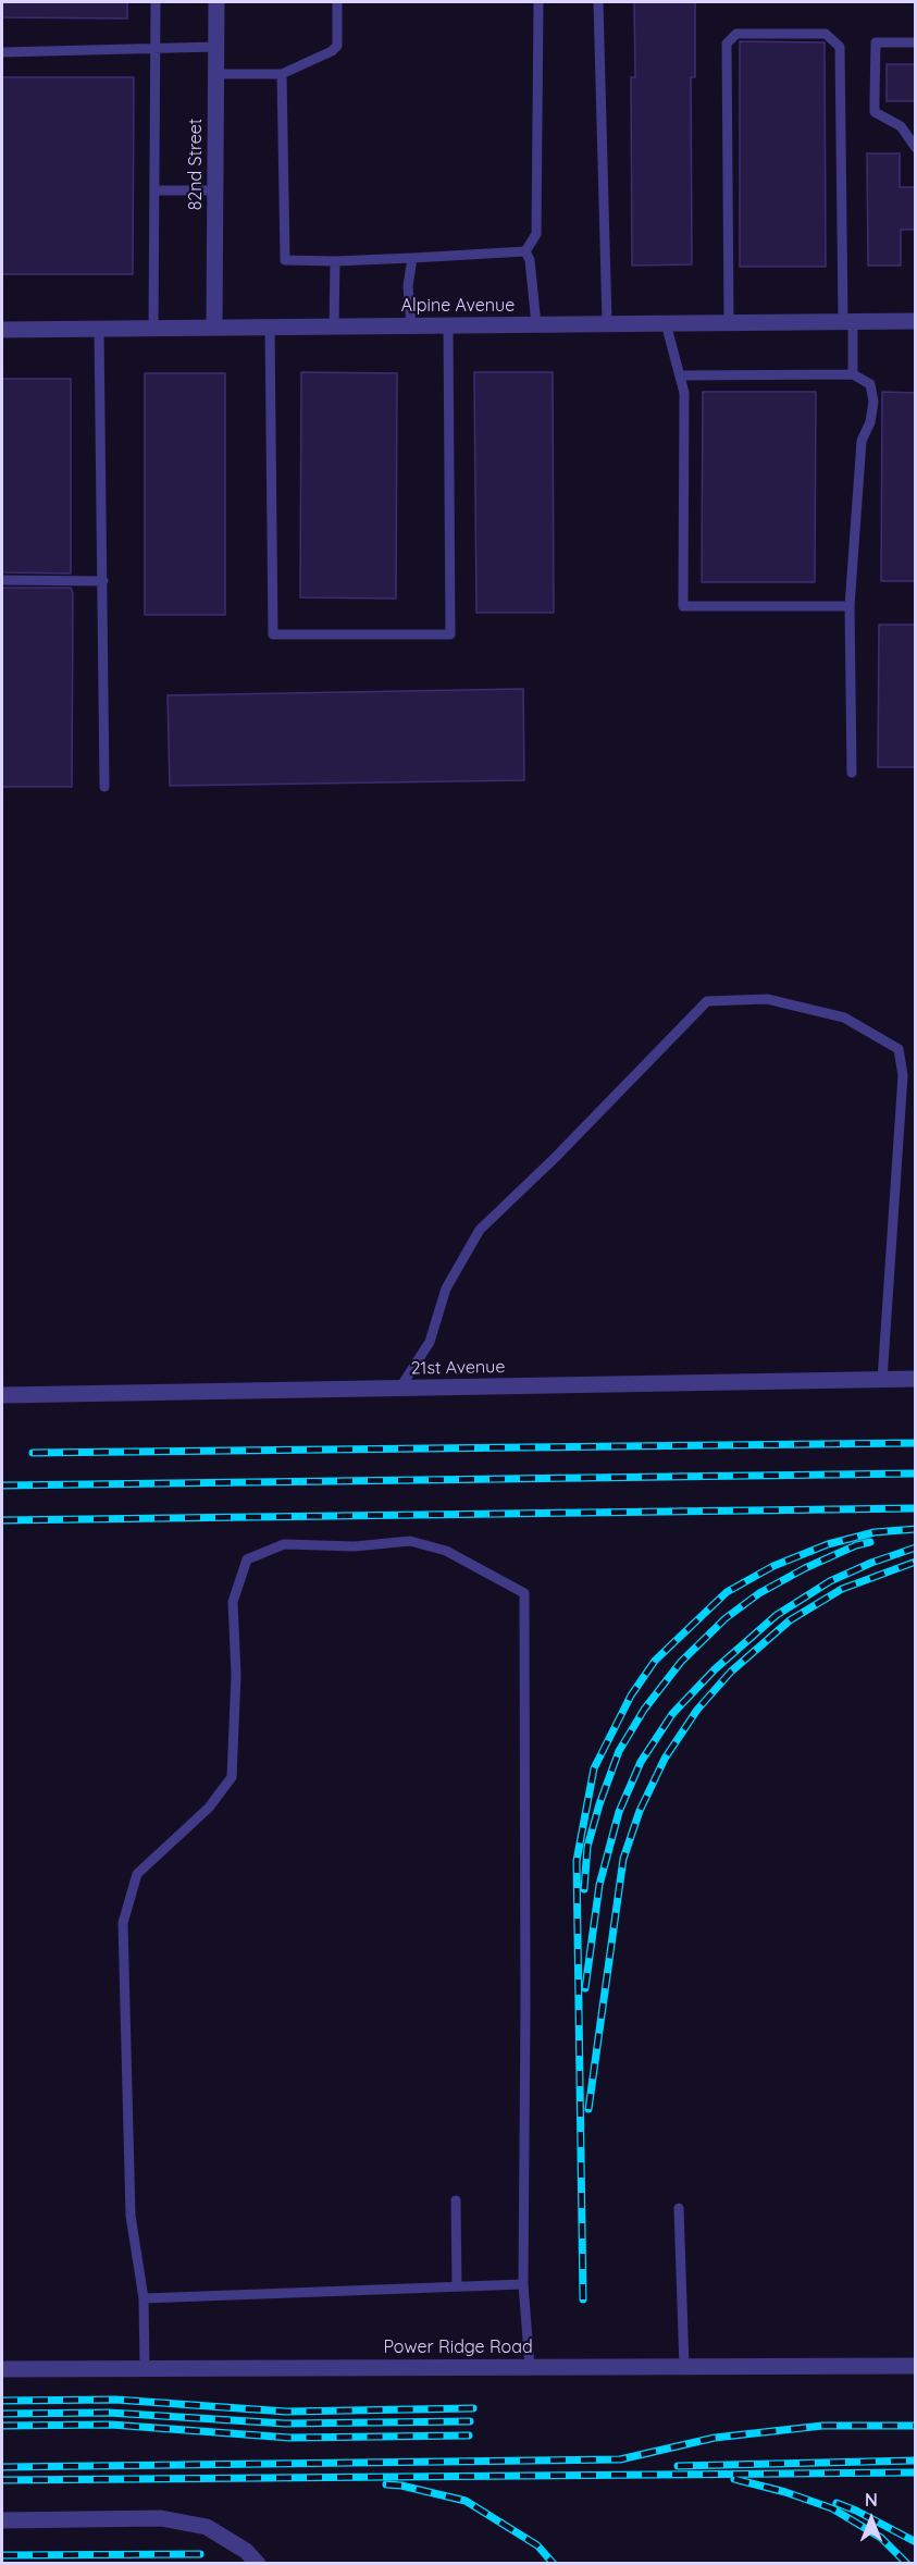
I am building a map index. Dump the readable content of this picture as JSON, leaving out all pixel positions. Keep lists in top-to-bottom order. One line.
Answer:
{"streets":{"street":["82nd Street","Alpine Avenue","21st Avenue","Power Ridge Road"]},"crossings":[["82nd Street","Alpine Avenue"]],"north":"top"}
